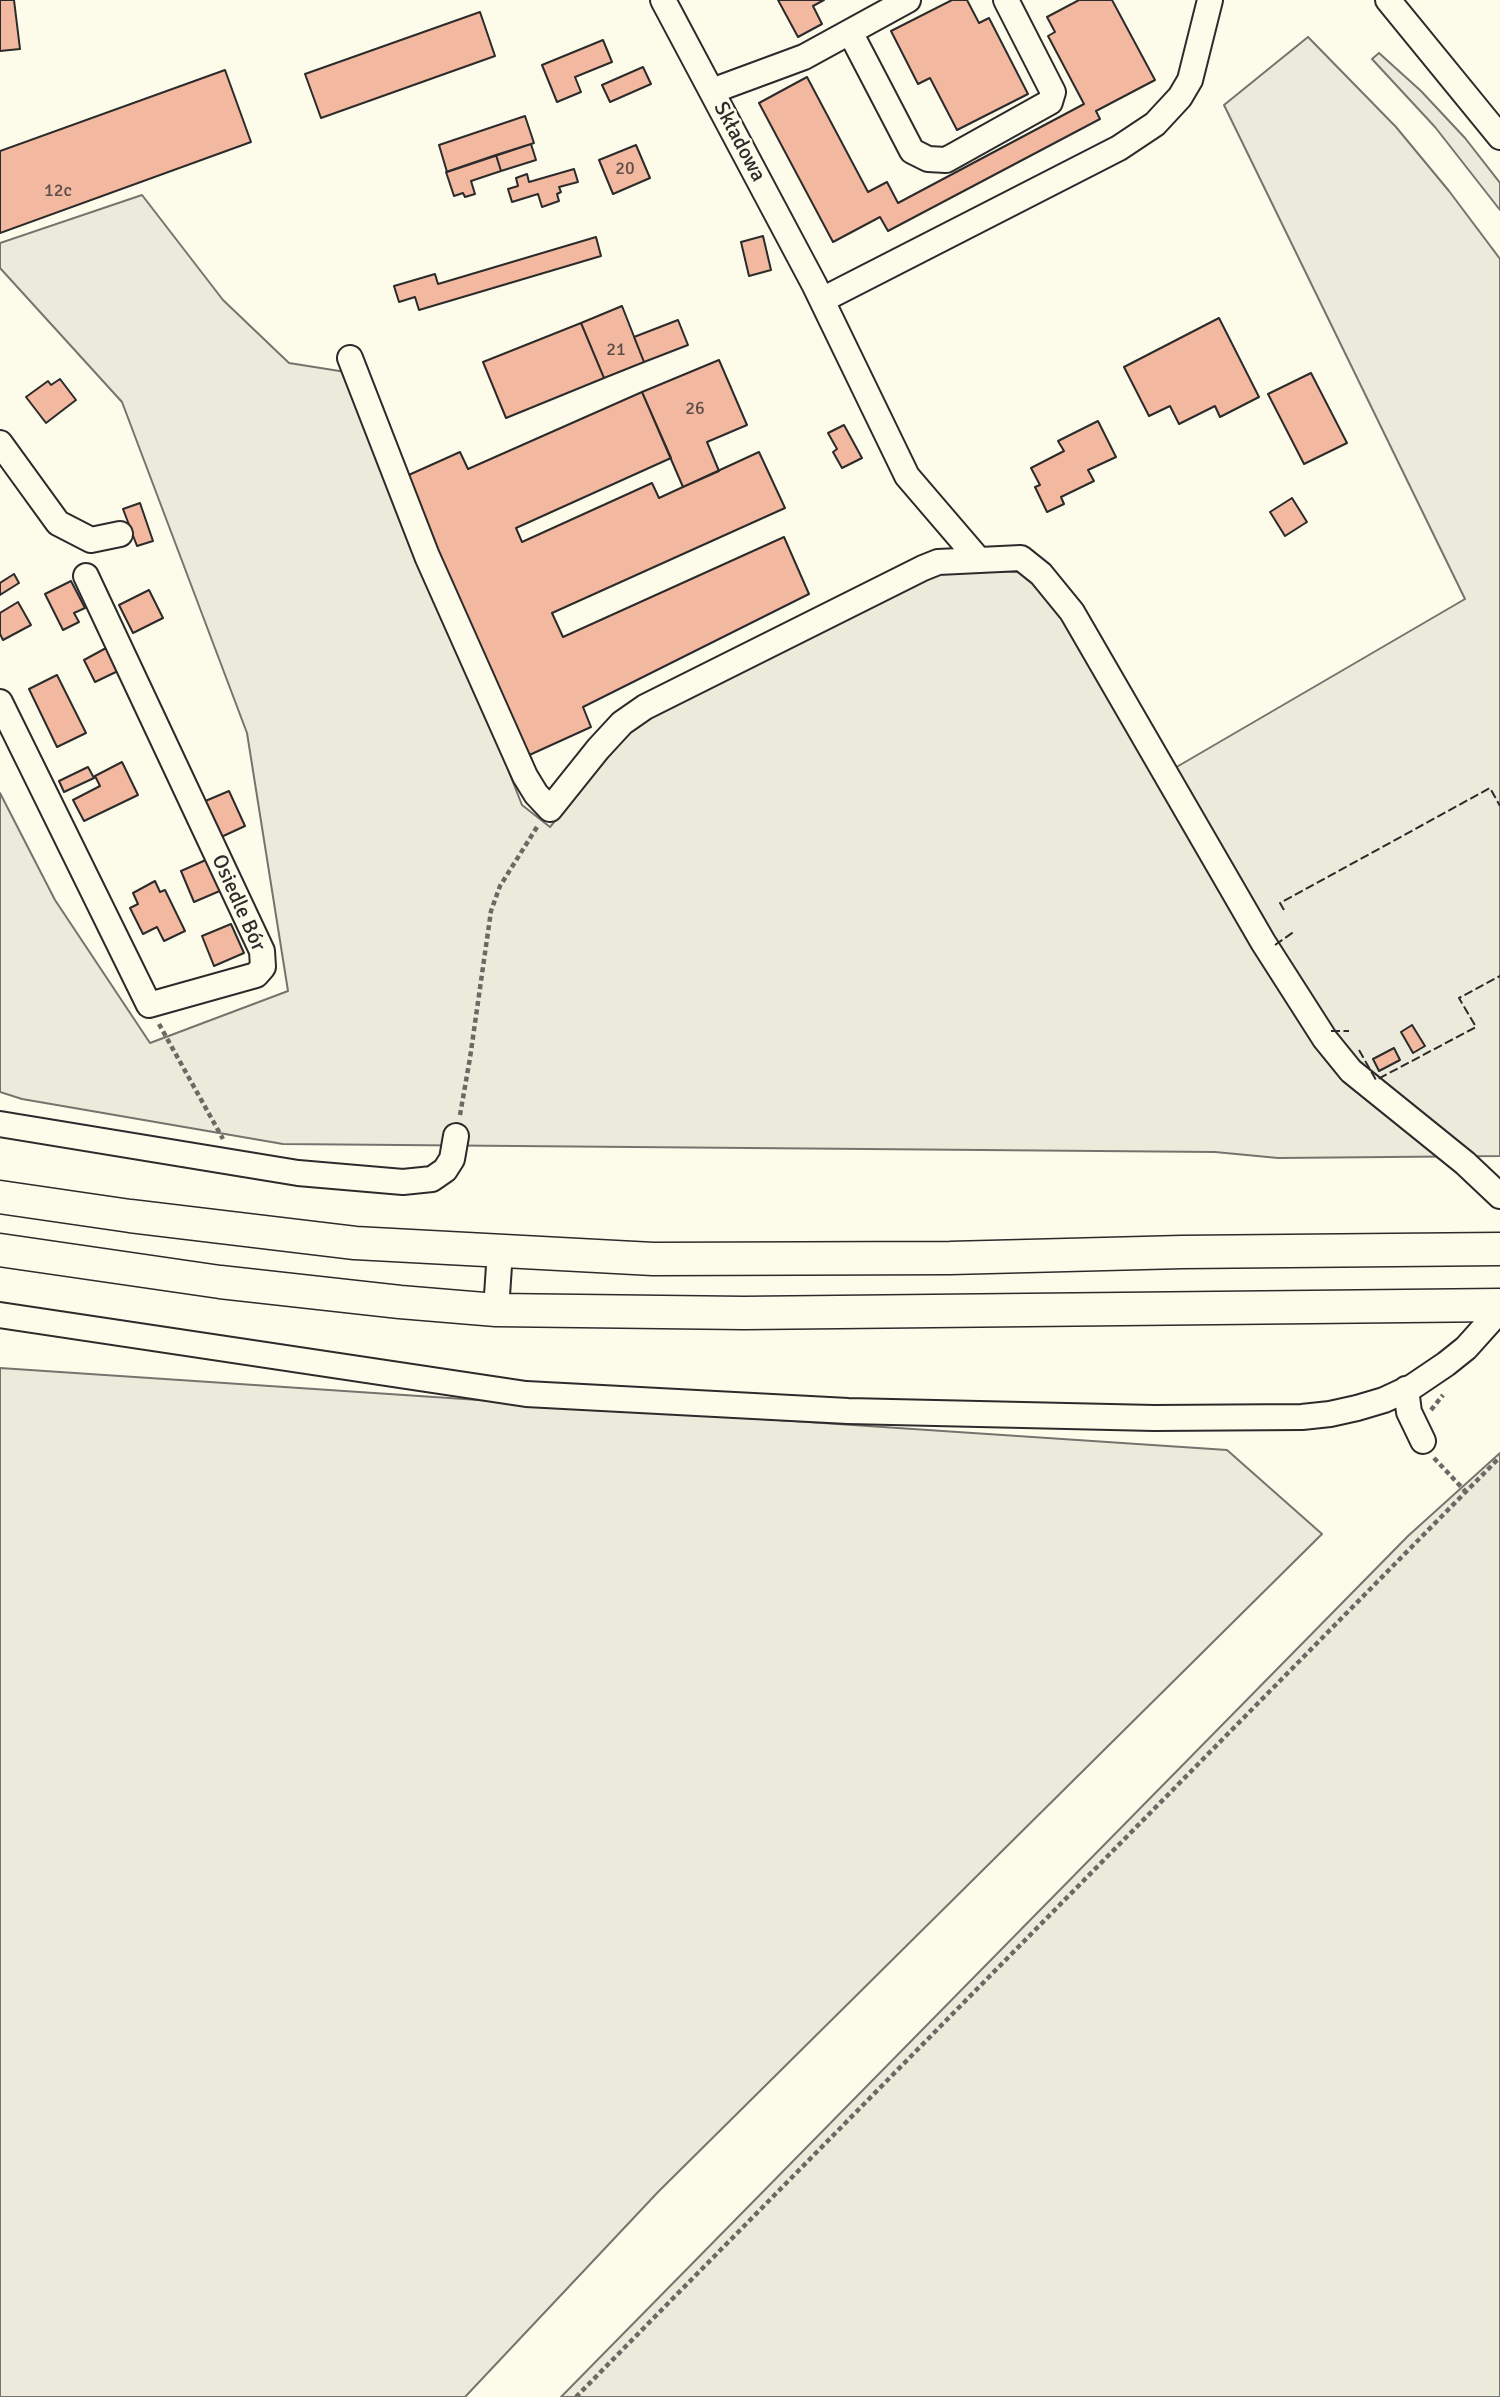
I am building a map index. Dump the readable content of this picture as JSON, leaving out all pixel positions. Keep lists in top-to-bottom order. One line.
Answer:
{"streets":{"street":["Składowa","Osiedle Bór"]},"house_numbers":["20","12c","21","26"]}
